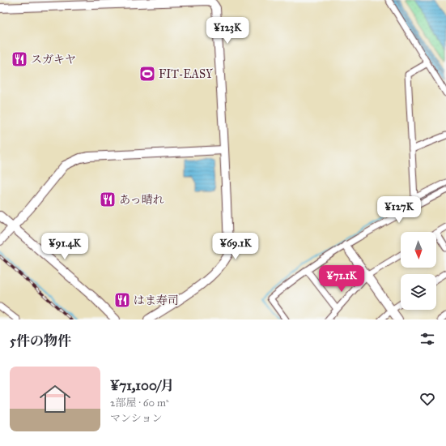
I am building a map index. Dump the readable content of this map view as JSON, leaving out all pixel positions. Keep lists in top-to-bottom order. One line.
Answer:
{"places":{"restaurant":["スガキヤ","あっ晴れ","はま寿司"],"sports":["FIT-EASY"]},"north":"bottom","page":{"price":["¥123K","¥127K","¥91.4K","¥69.1K","¥71.1K"],"heading":"5件の物件","list":[{"name":"¥71,100/月","note":"2部屋 · 60 m² · マンション"}]}}
